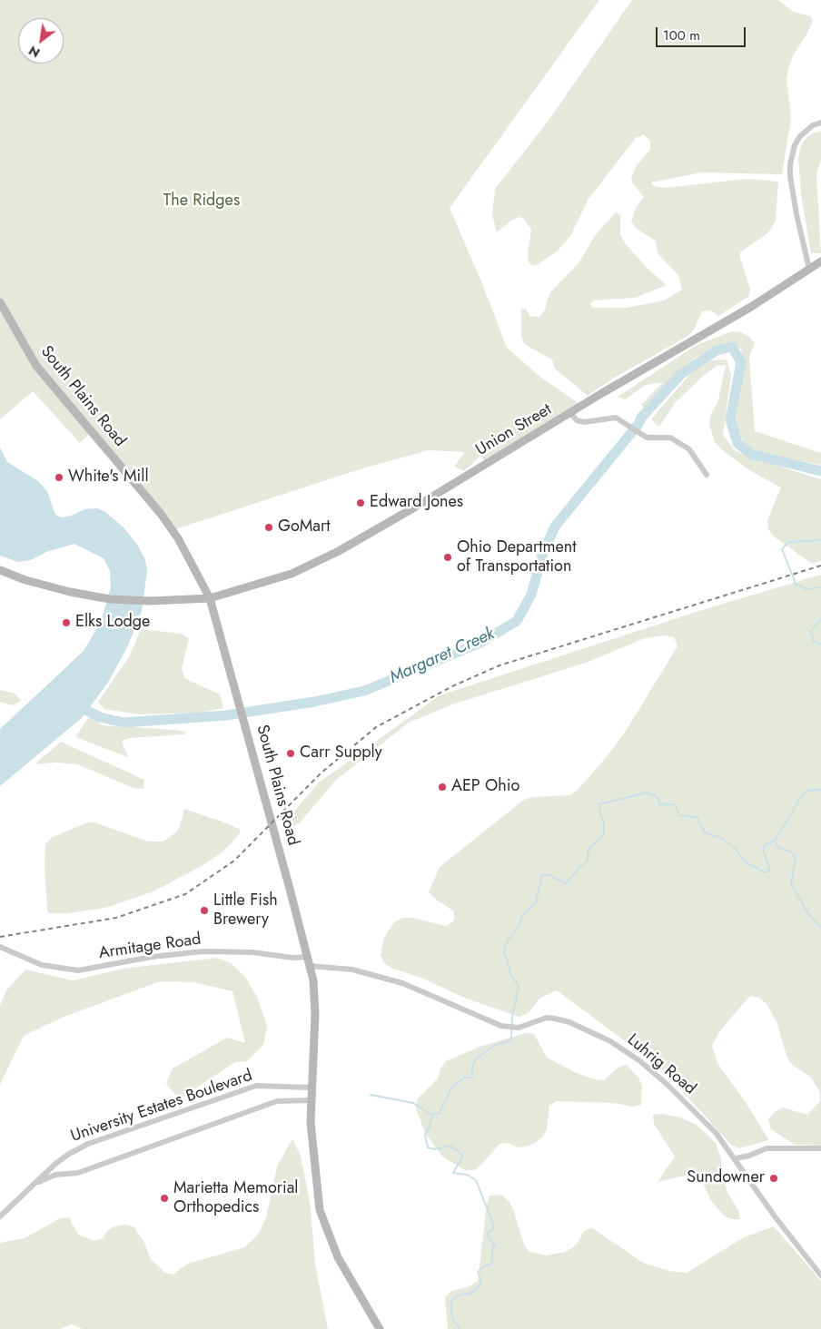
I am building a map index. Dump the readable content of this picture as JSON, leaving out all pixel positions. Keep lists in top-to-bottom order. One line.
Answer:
{"streets":{"main road":["South Plains Road","Union Street"],"street":["Armitage Road","Luhrig Road","University Estates Boulevard"]},"crossings":[["South Plains Road","Union Street"],["South Plains Road","Armitage Road"],["South Plains Road","Luhrig Road"],["South Plains Road","University Estates Boulevard"],["Armitage Road","Luhrig Road"]],"water":["Margaret Creek"],"parks":["The Ridges"],"places":["White's Mill","Edward Jones","GoMart","Ohio Department of Transportation","Elks Lodge","Carr Supply","AEP Ohio","Little Fish Brewery","Sundowner","Marietta Memorial Orthopedics"],"scale_bar":"100 m","north":"bottom left"}
